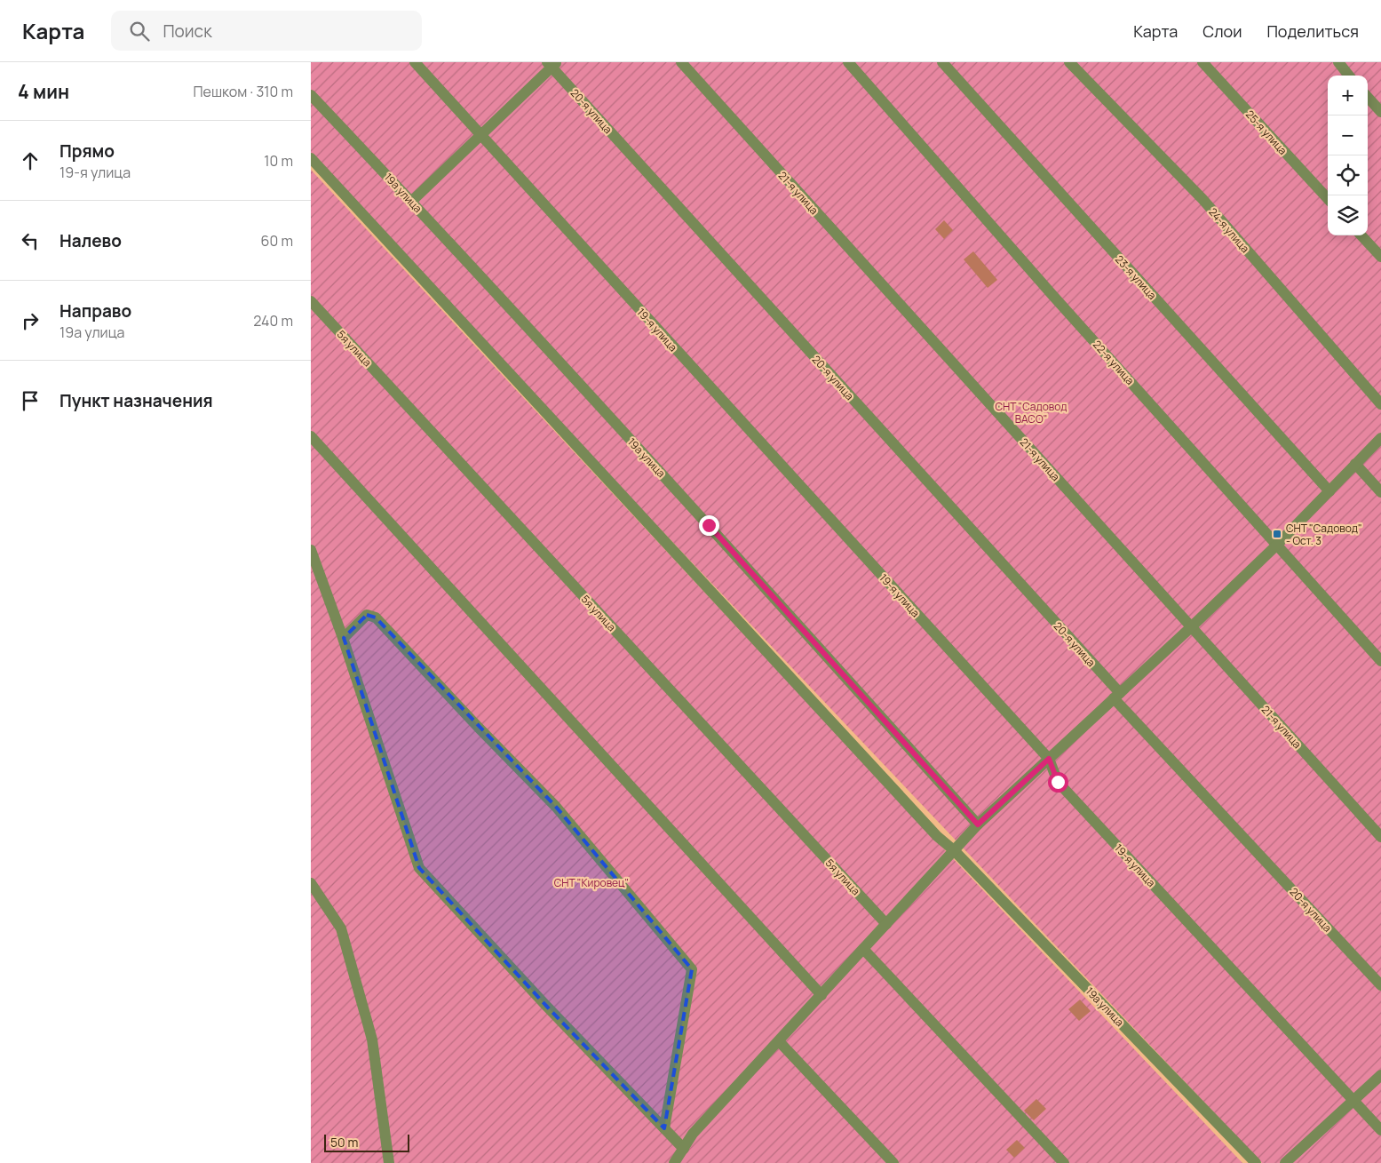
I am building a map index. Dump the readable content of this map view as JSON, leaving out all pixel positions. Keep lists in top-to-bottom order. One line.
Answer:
{"streets":{"street":["20-я улица","25-я улица","19а улица","21-я улица","24-я улица","23-я улица","19-я улица","5я улица","22-я улица"]},"parks":["СНТ \"Садовод ВАСО\"","СНТ \"Кировец\""],"places":{"transit":["СНТ \"Садовод\" - Ост. 3"]},"scale_bar":"50 m","page":{"header":"Карта","search":"Поиск","nav":["Карта","Слои","Поделиться"],"heading":["4 мин","Пешком · 310 m"],"map_buttons":["+","−"],"list":[["Прямо","19-я улица","10 m"],["Налево","60 m"],["Направо","19а улица","240 m"],"Пункт назначения"],"scale":"50 m"}}
